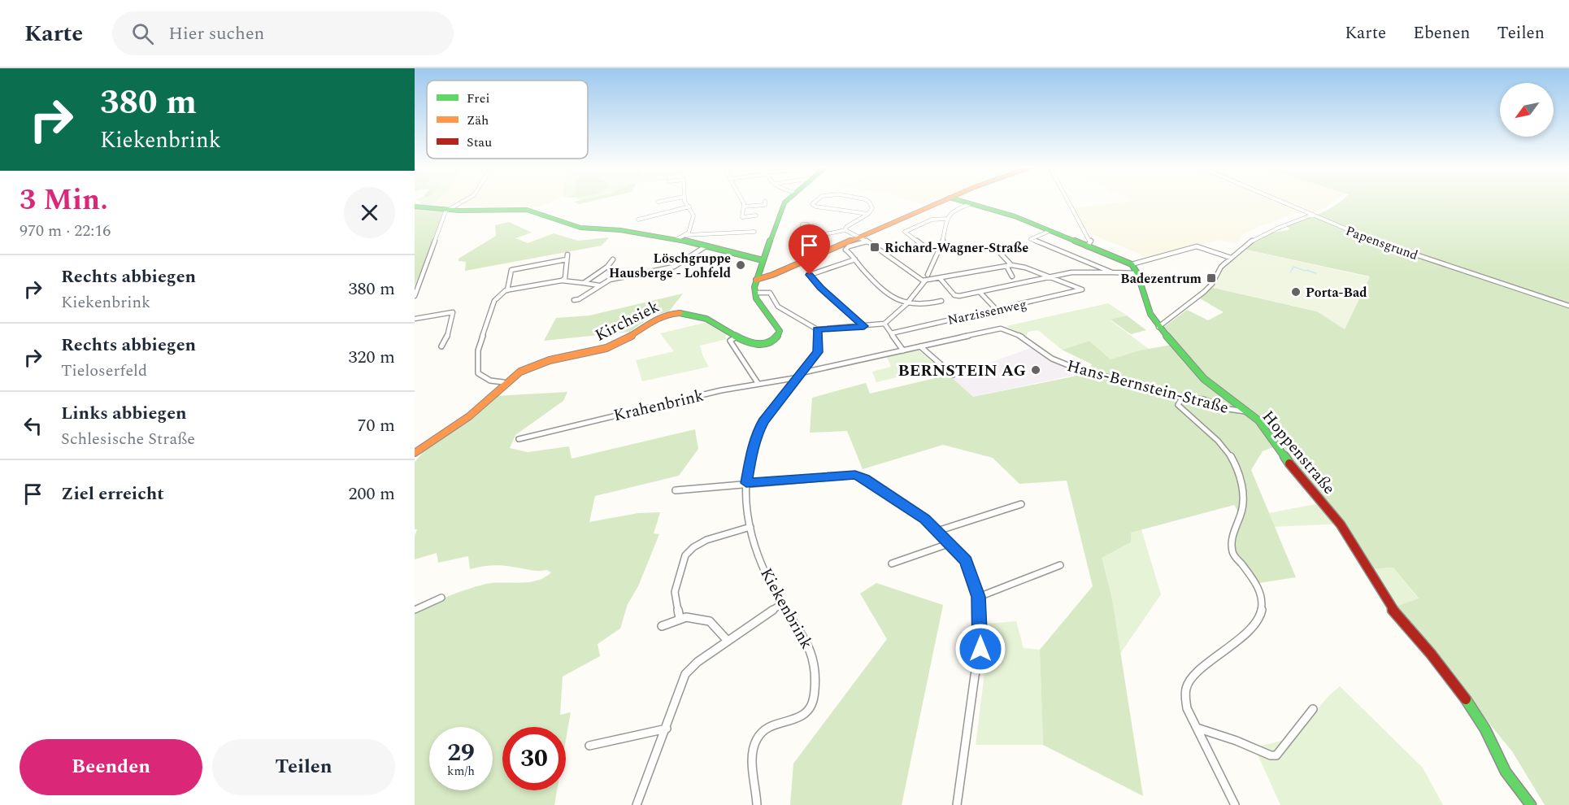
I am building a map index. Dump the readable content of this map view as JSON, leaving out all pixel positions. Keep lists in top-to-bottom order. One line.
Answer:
{"streets":{"street":["Papensgrund","Narzissenweg","Kirchsiek","Hans-Bernstein-Straße","Krahenbrink","Hoppenstraße","Kiekenbrink"]},"crossings":[["Hans-Bernstein-Straße","Krahenbrink"],["Hans-Bernstein-Straße","Hoppenstraße"],["Krahenbrink","Kiekenbrink"]],"places":{"transit":["Richard-Wagner-Straße","Badezentrum"],"other":["Löschgruppe Hausberge - Lohfeld","Porta-Bad","BERNSTEIN AG"]},"legend":["Frei","Zäh","Stau"],"north":"bottom left","page":{"header":"Karte","search":"Hier suchen","nav":["Karte","Ebenen","Teilen"],"turn":["380 m","Kiekenbrink"],"heading":["3 Min.","970 m · 22:16"],"list":[{"name":"Rechts abbiegen","note":"Kiekenbrink","value":"380 m"},{"name":"Rechts abbiegen","note":"Tieloserfeld","value":"320 m"},{"name":"Links abbiegen","note":"Schlesische Straße","value":"70 m"},{"name":"Ziel erreicht","value":"200 m"}],"speed":"29 km/h","limit":"30","buttons":["Beenden","Teilen"]}}
